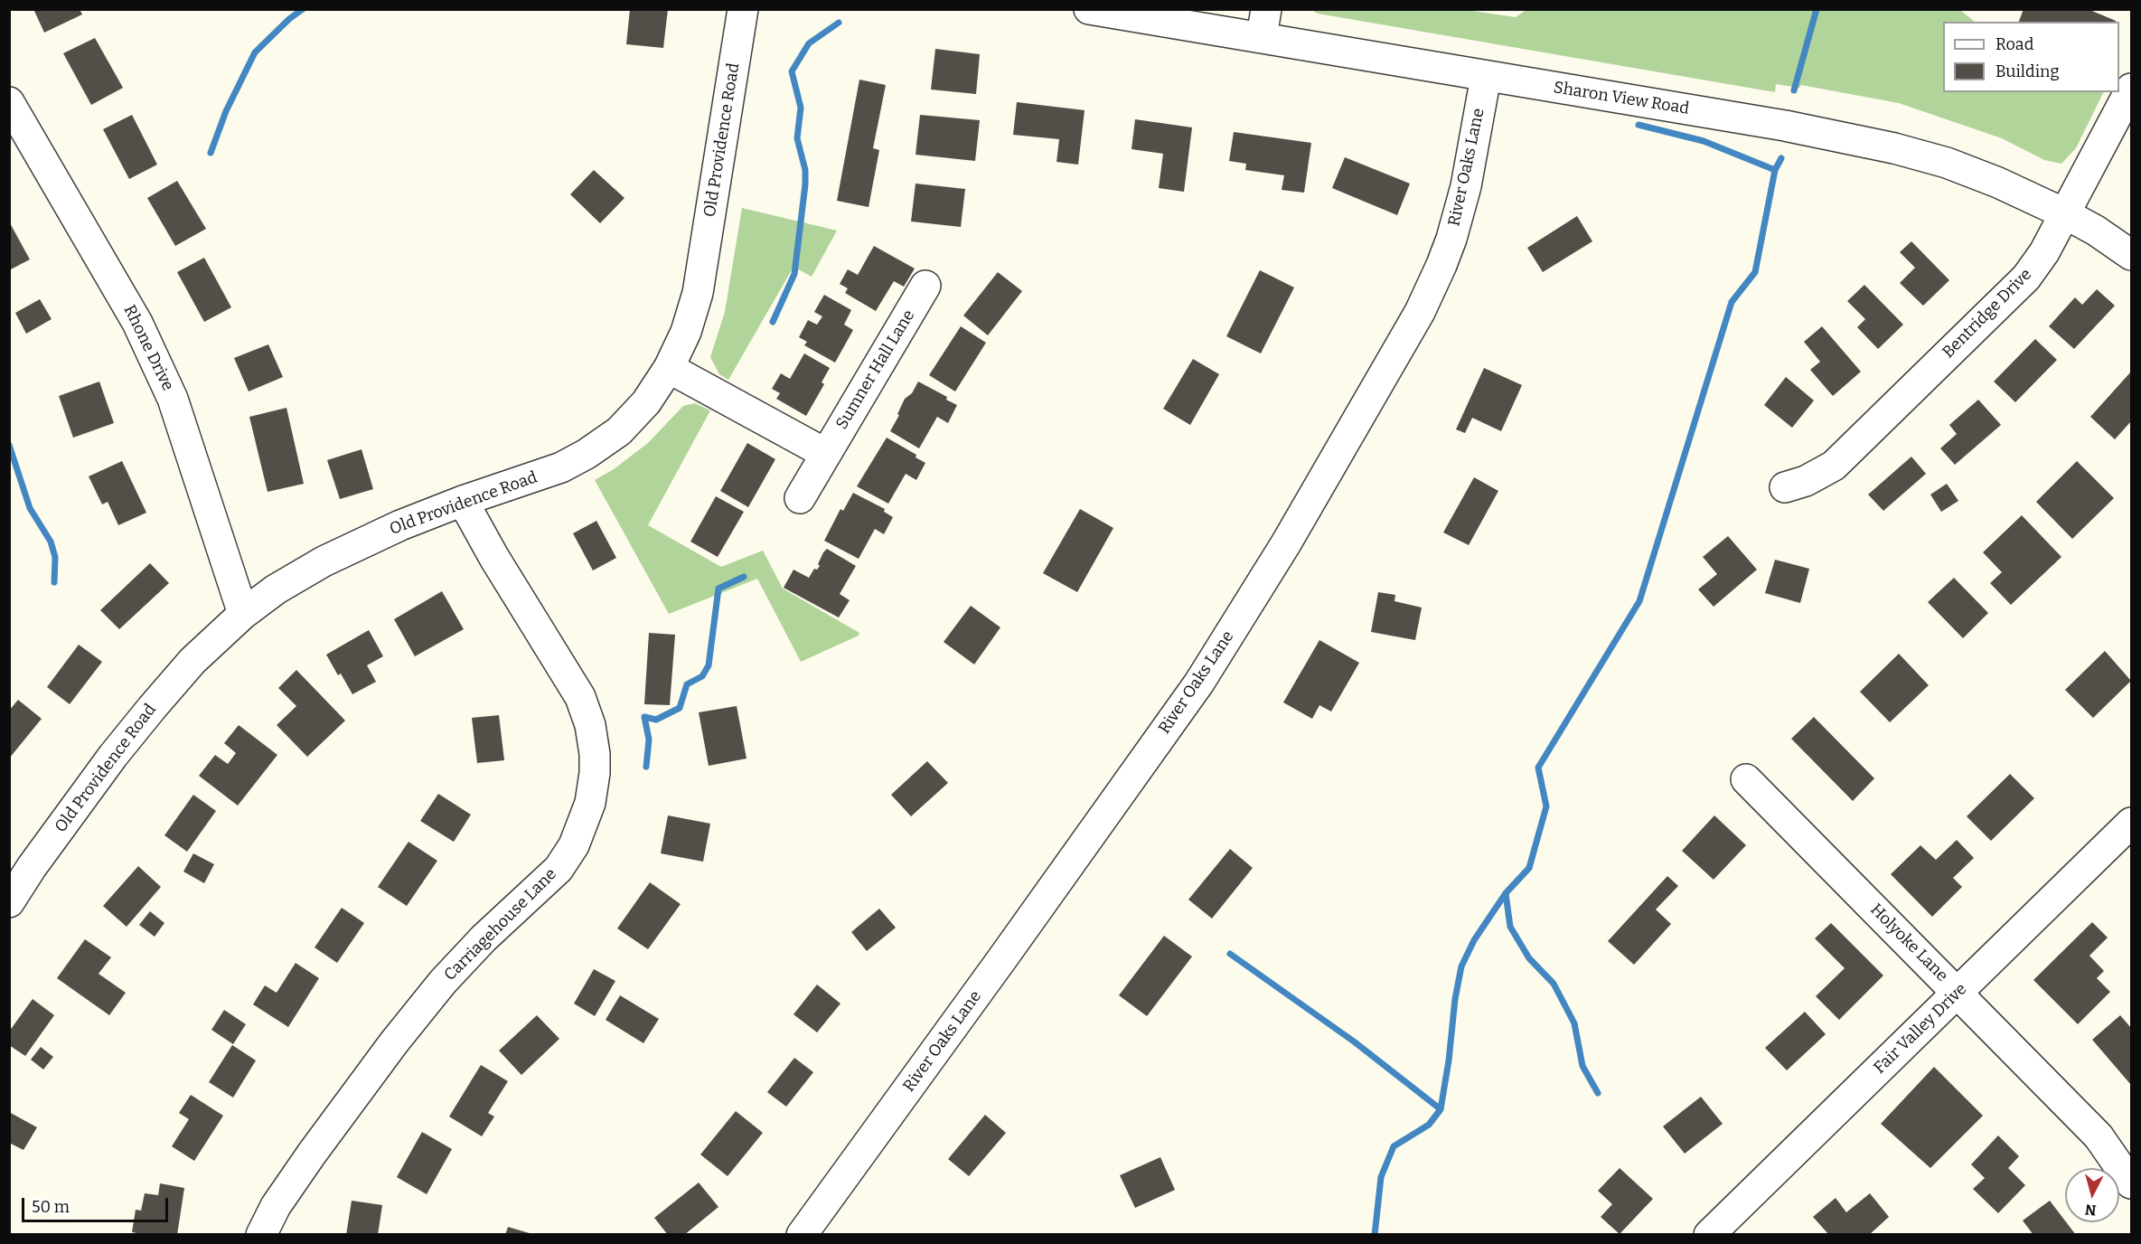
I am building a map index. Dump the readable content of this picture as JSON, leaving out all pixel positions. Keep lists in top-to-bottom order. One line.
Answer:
{"streets":{"street":["Sharon View Road","Old Providence Road","River Oaks Lane","Bentridge Drive","Rhone Drive","Sumner Hall Lane","Carriagehouse Lane","Holyoke Lane","Fair Valley Drive"]},"crossings":[["Sharon View Road","River Oaks Lane"],["Sharon View Road","Bentridge Drive"],["Old Providence Road","Rhone Drive"],["Old Providence Road","Carriagehouse Lane"],["Holyoke Lane","Fair Valley Drive"]],"legend":["Road","Building"],"scale_bar":"50 m","north":"bottom"}
